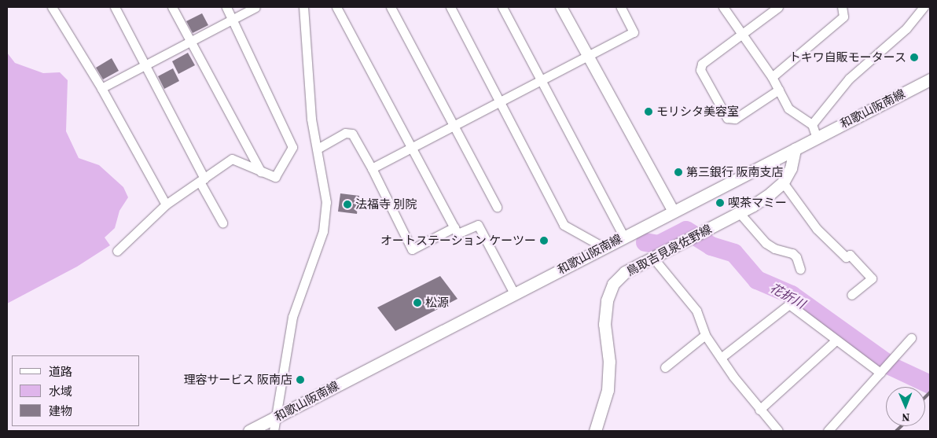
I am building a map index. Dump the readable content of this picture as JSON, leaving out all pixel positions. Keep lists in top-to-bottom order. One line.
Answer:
{"streets":{"main road":["和歌山阪南線","鳥取吉見泉佐野線"]},"crossings":[["和歌山阪南線","鳥取吉見泉佐野線"]],"water":["花折川"],"places":["トキワ自販モータース","モリシタ美容室","第三銀行 阪南支店","喫茶マミー","法福寺 別院","オートステーション ケーツー","松源","理容サービス 阪南店"],"legend":["道路","水域","建物"],"north":"bottom"}
